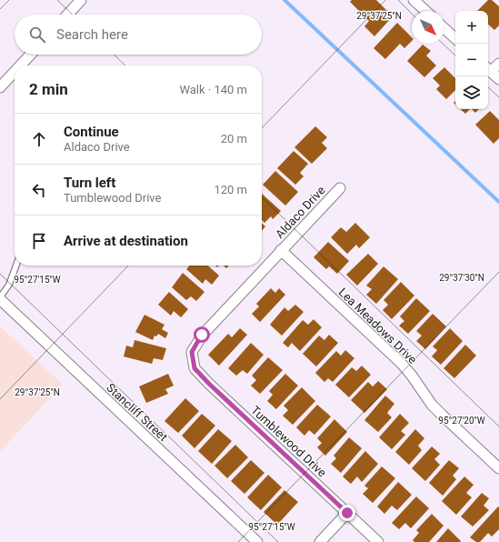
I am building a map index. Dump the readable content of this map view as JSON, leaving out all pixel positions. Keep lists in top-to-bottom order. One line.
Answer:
{"streets":{"street":["Aldaco Drive","Lea Meadows Drive","Stancliff Street","Tumblewood Drive"]},"crossings":[["Aldaco Drive","Lea Meadows Drive"],["Aldaco Drive","Tumblewood Drive"]],"north":"bottom right","page":{"map_buttons":["+","−"],"search":"Search here","heading":["2 min","Walk · 140 m"],"list":[["Continue","Aldaco Drive","20 m"],["Turn left","Tumblewood Drive","120 m"],"Arrive at destination"]},"coordinates":["29°37'25\"N","29°37'30\"N","95°27'15\"W","95°27'20\"W"]}
